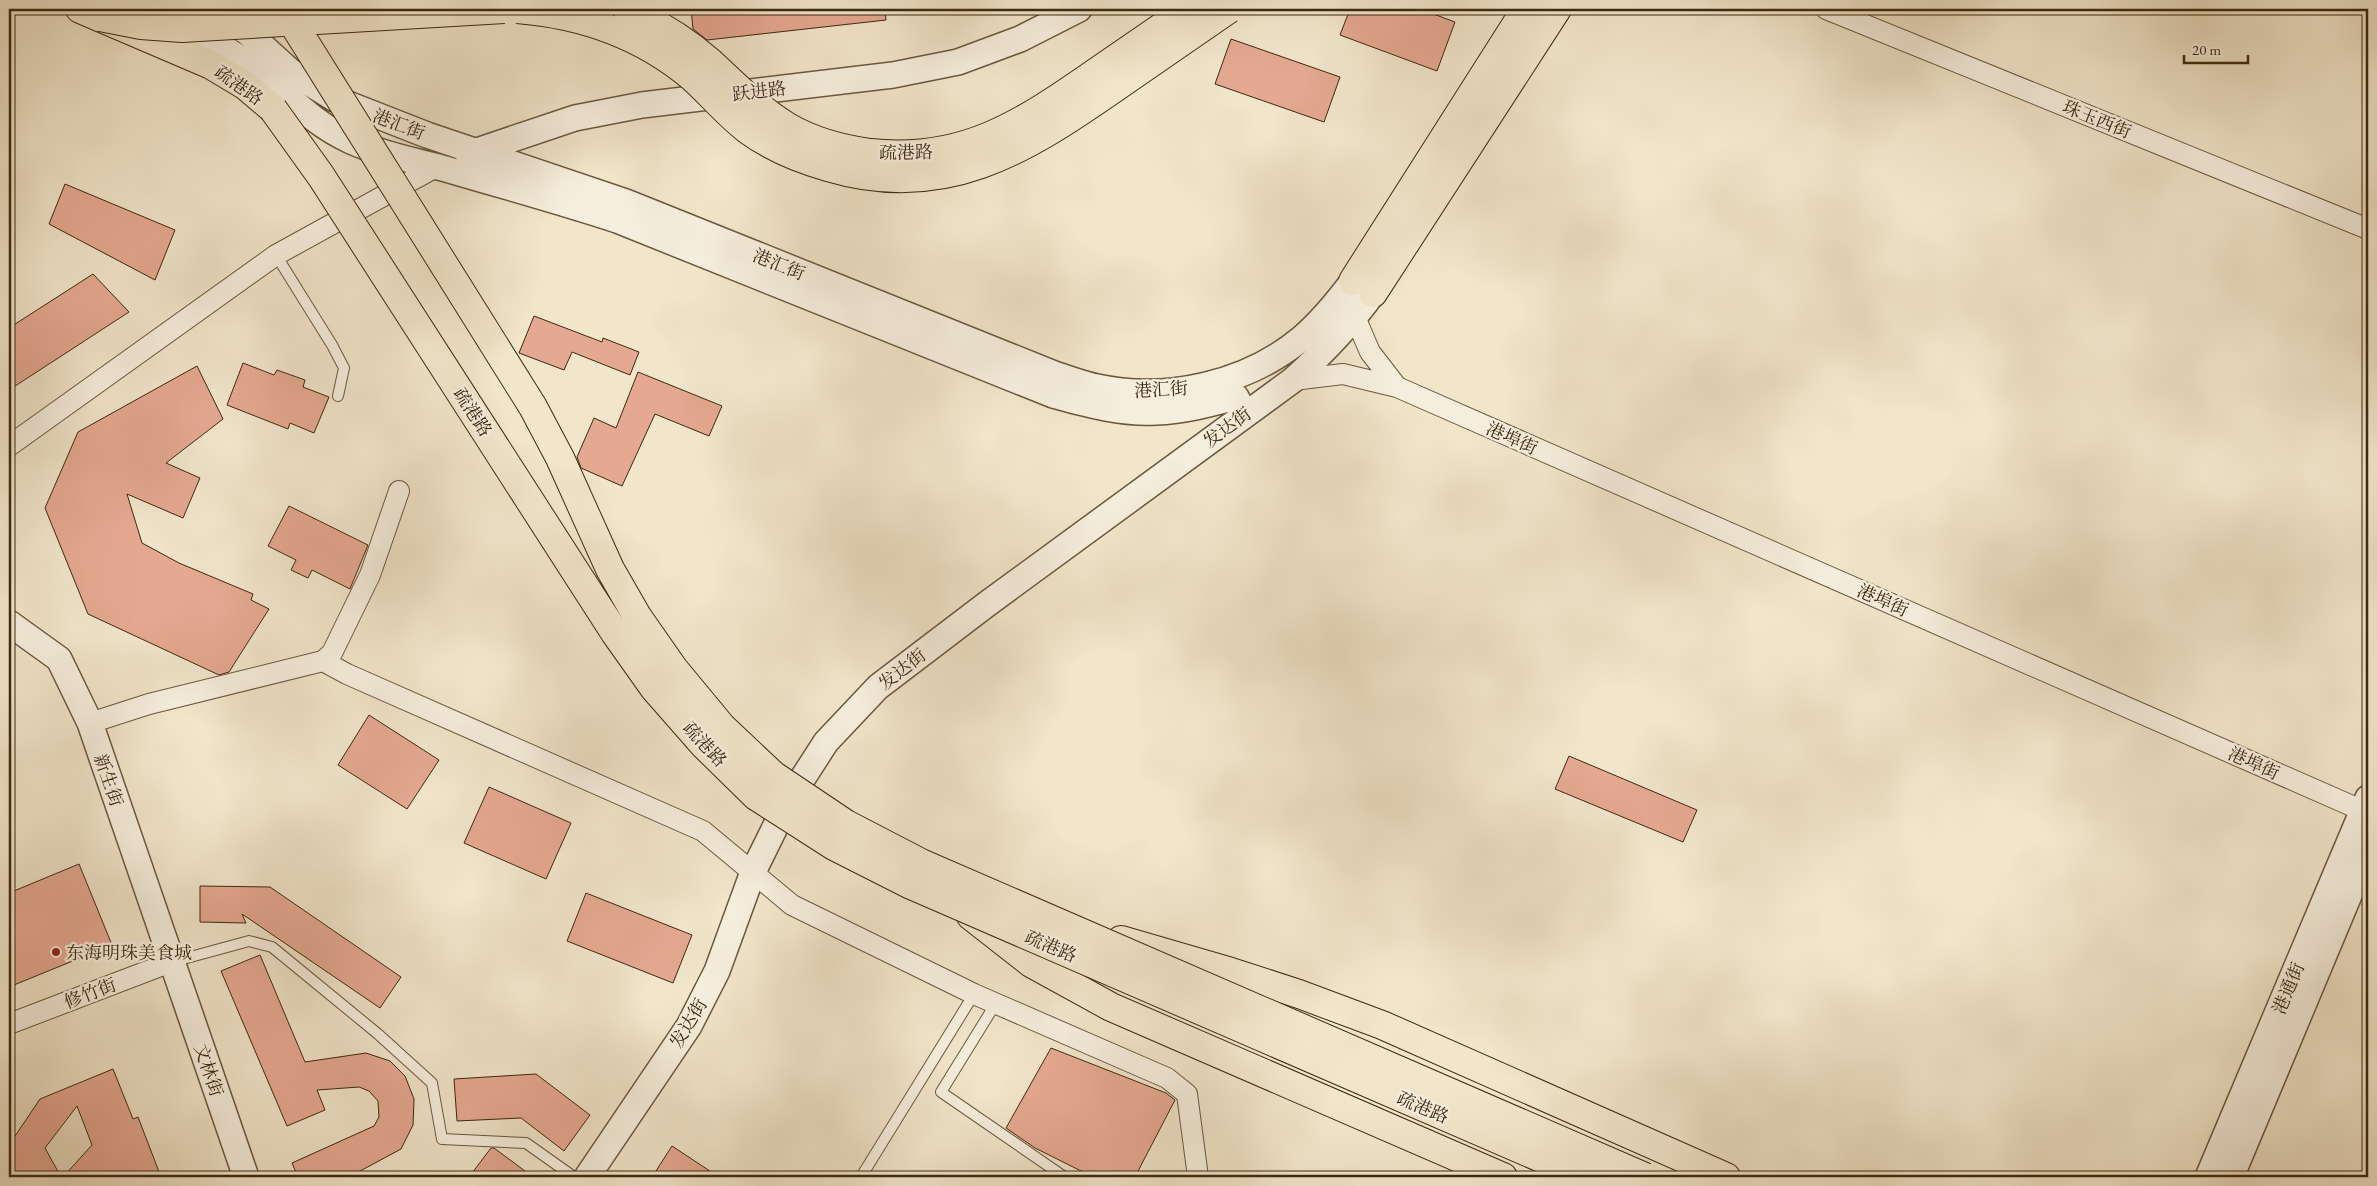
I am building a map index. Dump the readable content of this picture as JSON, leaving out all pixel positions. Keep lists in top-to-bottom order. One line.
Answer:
{"streets":{"highway":["疏港路"],"street":["跃进路","珠玉西街","港汇街","发达街","港埠街","新生街","港通街","修竹街","文林街"]},"crossings":[["跃进路","港汇街"],["港汇街","发达街"],["发达街","港埠街"],["港埠街","港通街"],["新生街","修竹街"],["新生街","文林街"],["修竹街","文林街"]],"places":["东海明珠美食城"],"scale_bar":"20 m"}
